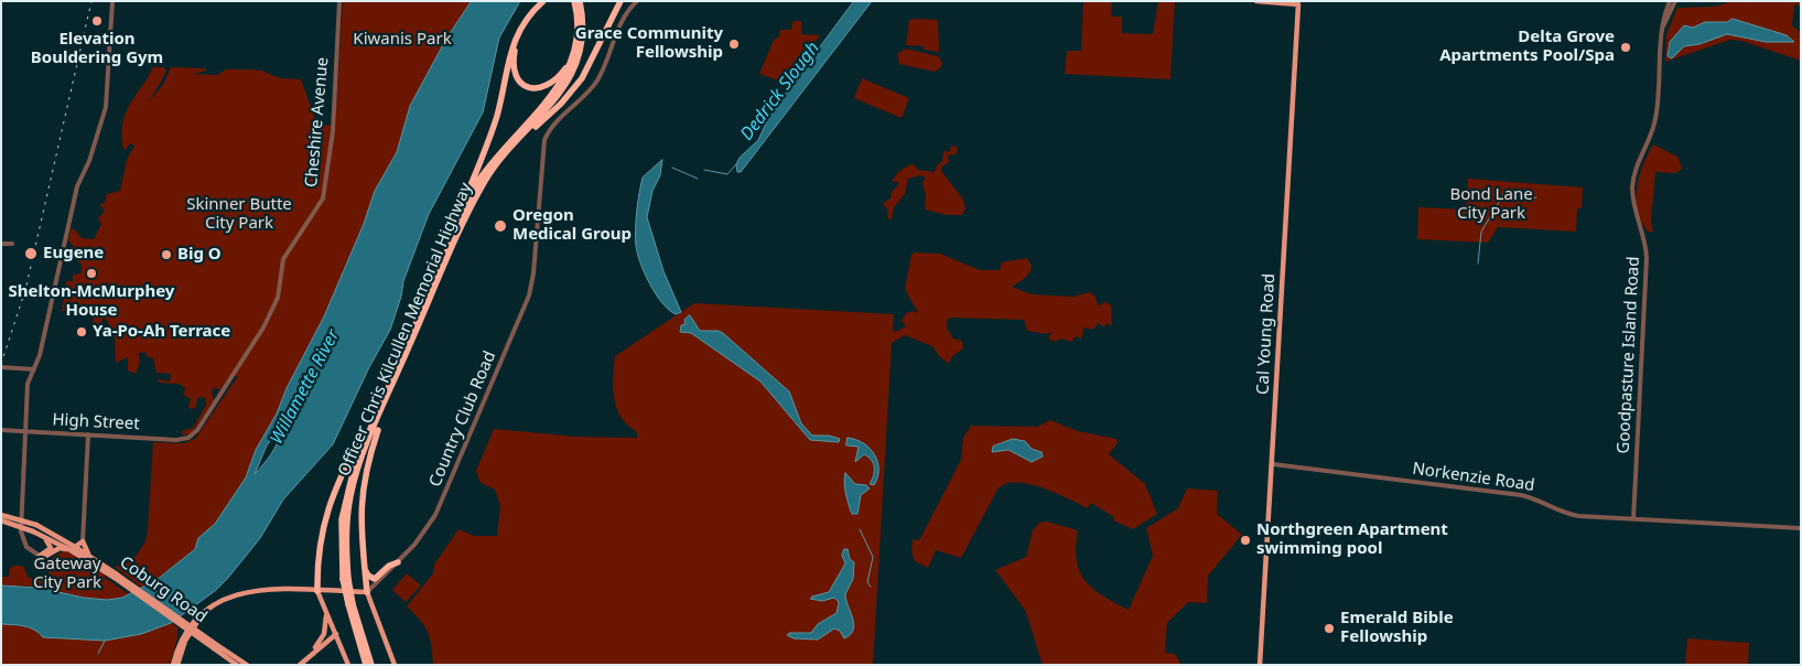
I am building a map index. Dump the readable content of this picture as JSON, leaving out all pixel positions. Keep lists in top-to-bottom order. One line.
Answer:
{"streets":{"highway":["Officer Chris Kilcullen Memorial Highway"],"main road":["Cal Young Road","Coburg Road"],"street":["Cheshire Avenue","Goodpasture Island Road","Country Club Road","High Street","Norkenzie Road"]},"crossings":[["Cheshire Avenue","High Street"],["Cal Young Road","Norkenzie Road"],["Goodpasture Island Road","Norkenzie Road"]],"water":["Dedrick Slough","Willamette River"],"parks":["Kiwanis Park","Bond Lane City Park","Skinner Butte City Park","Gateway City Park"],"places":["Elevation Bouldering Gym","Grace Community Fellowship","Delta Grove Apartments Pool/Spa","Oregon Medical Group","Eugene","Big O","Shelton-McMurphey House","Ya-Po-Ah Terrace","Northgreen Apartment swimming pool","Emerald Bible Fellowship"]}
